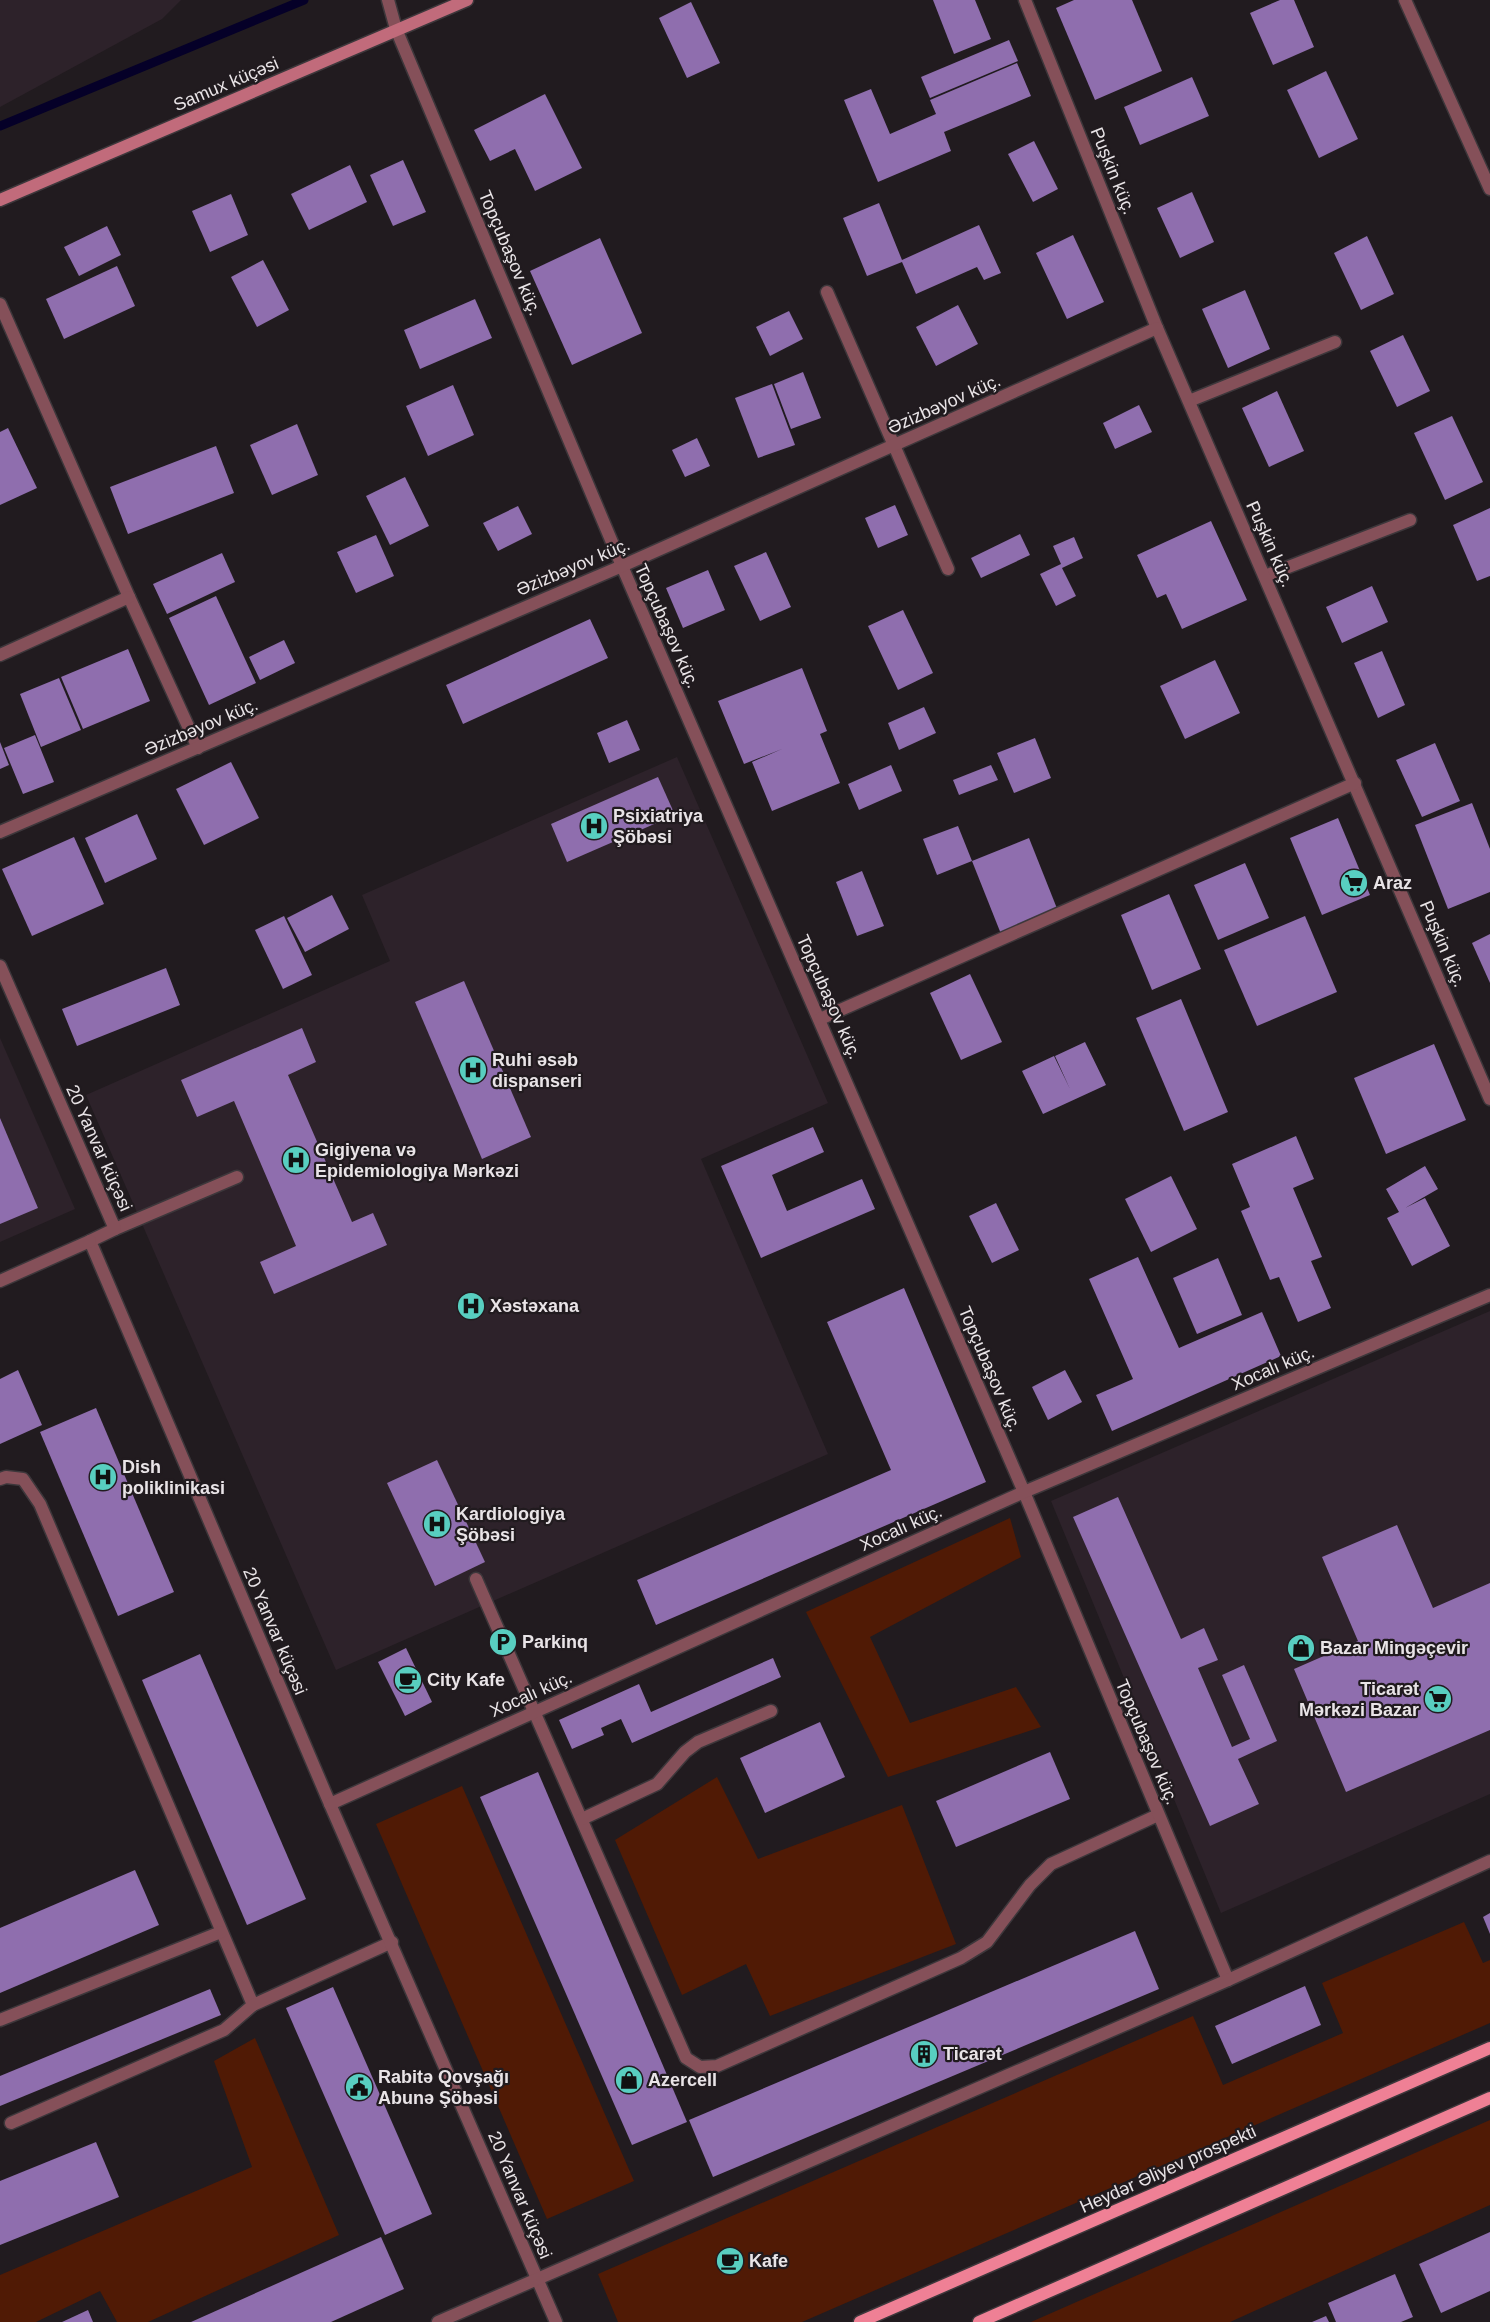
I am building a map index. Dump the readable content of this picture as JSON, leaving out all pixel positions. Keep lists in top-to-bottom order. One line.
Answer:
{"streets":{"main road":["Samux küçəsi","Heydər Əliyev prospekti"],"street":["Puşkin küç.","Topçubaşov küç.","Əzizbəyov küç.","20 Yanvar küçəsi","Xocalı küç."]},"crossings":[["Samux küçəsi","Topçubaşov küç."],["Puşkin küç.","Əzizbəyov küç."],["Topçubaşov küç.","Əzizbəyov küç."],["Topçubaşov küç.","Xocalı küç."],["20 Yanvar küçəsi","Xocalı küç."]],"places":{"hospital":["Psixiatriya Şöbəsi","Ruhi əsəb dispanseri","Gigiyena və Epidemiologiya Mərkəzi","Xəstəxana","Dish poliklinikasi","Kardiologiya Şöbəsi"],"supermarket":["Araz","Ticarət Mərkəzi Bazar"],"parking":["Parkinq"],"shop":["Bazar Mingəçevir","Azercell"],"cafe":["City Kafe","Kafe"],"building":["Ticarət"],"public building":["Rabitə Qovşağı Abunə Şöbəsi"]}}
